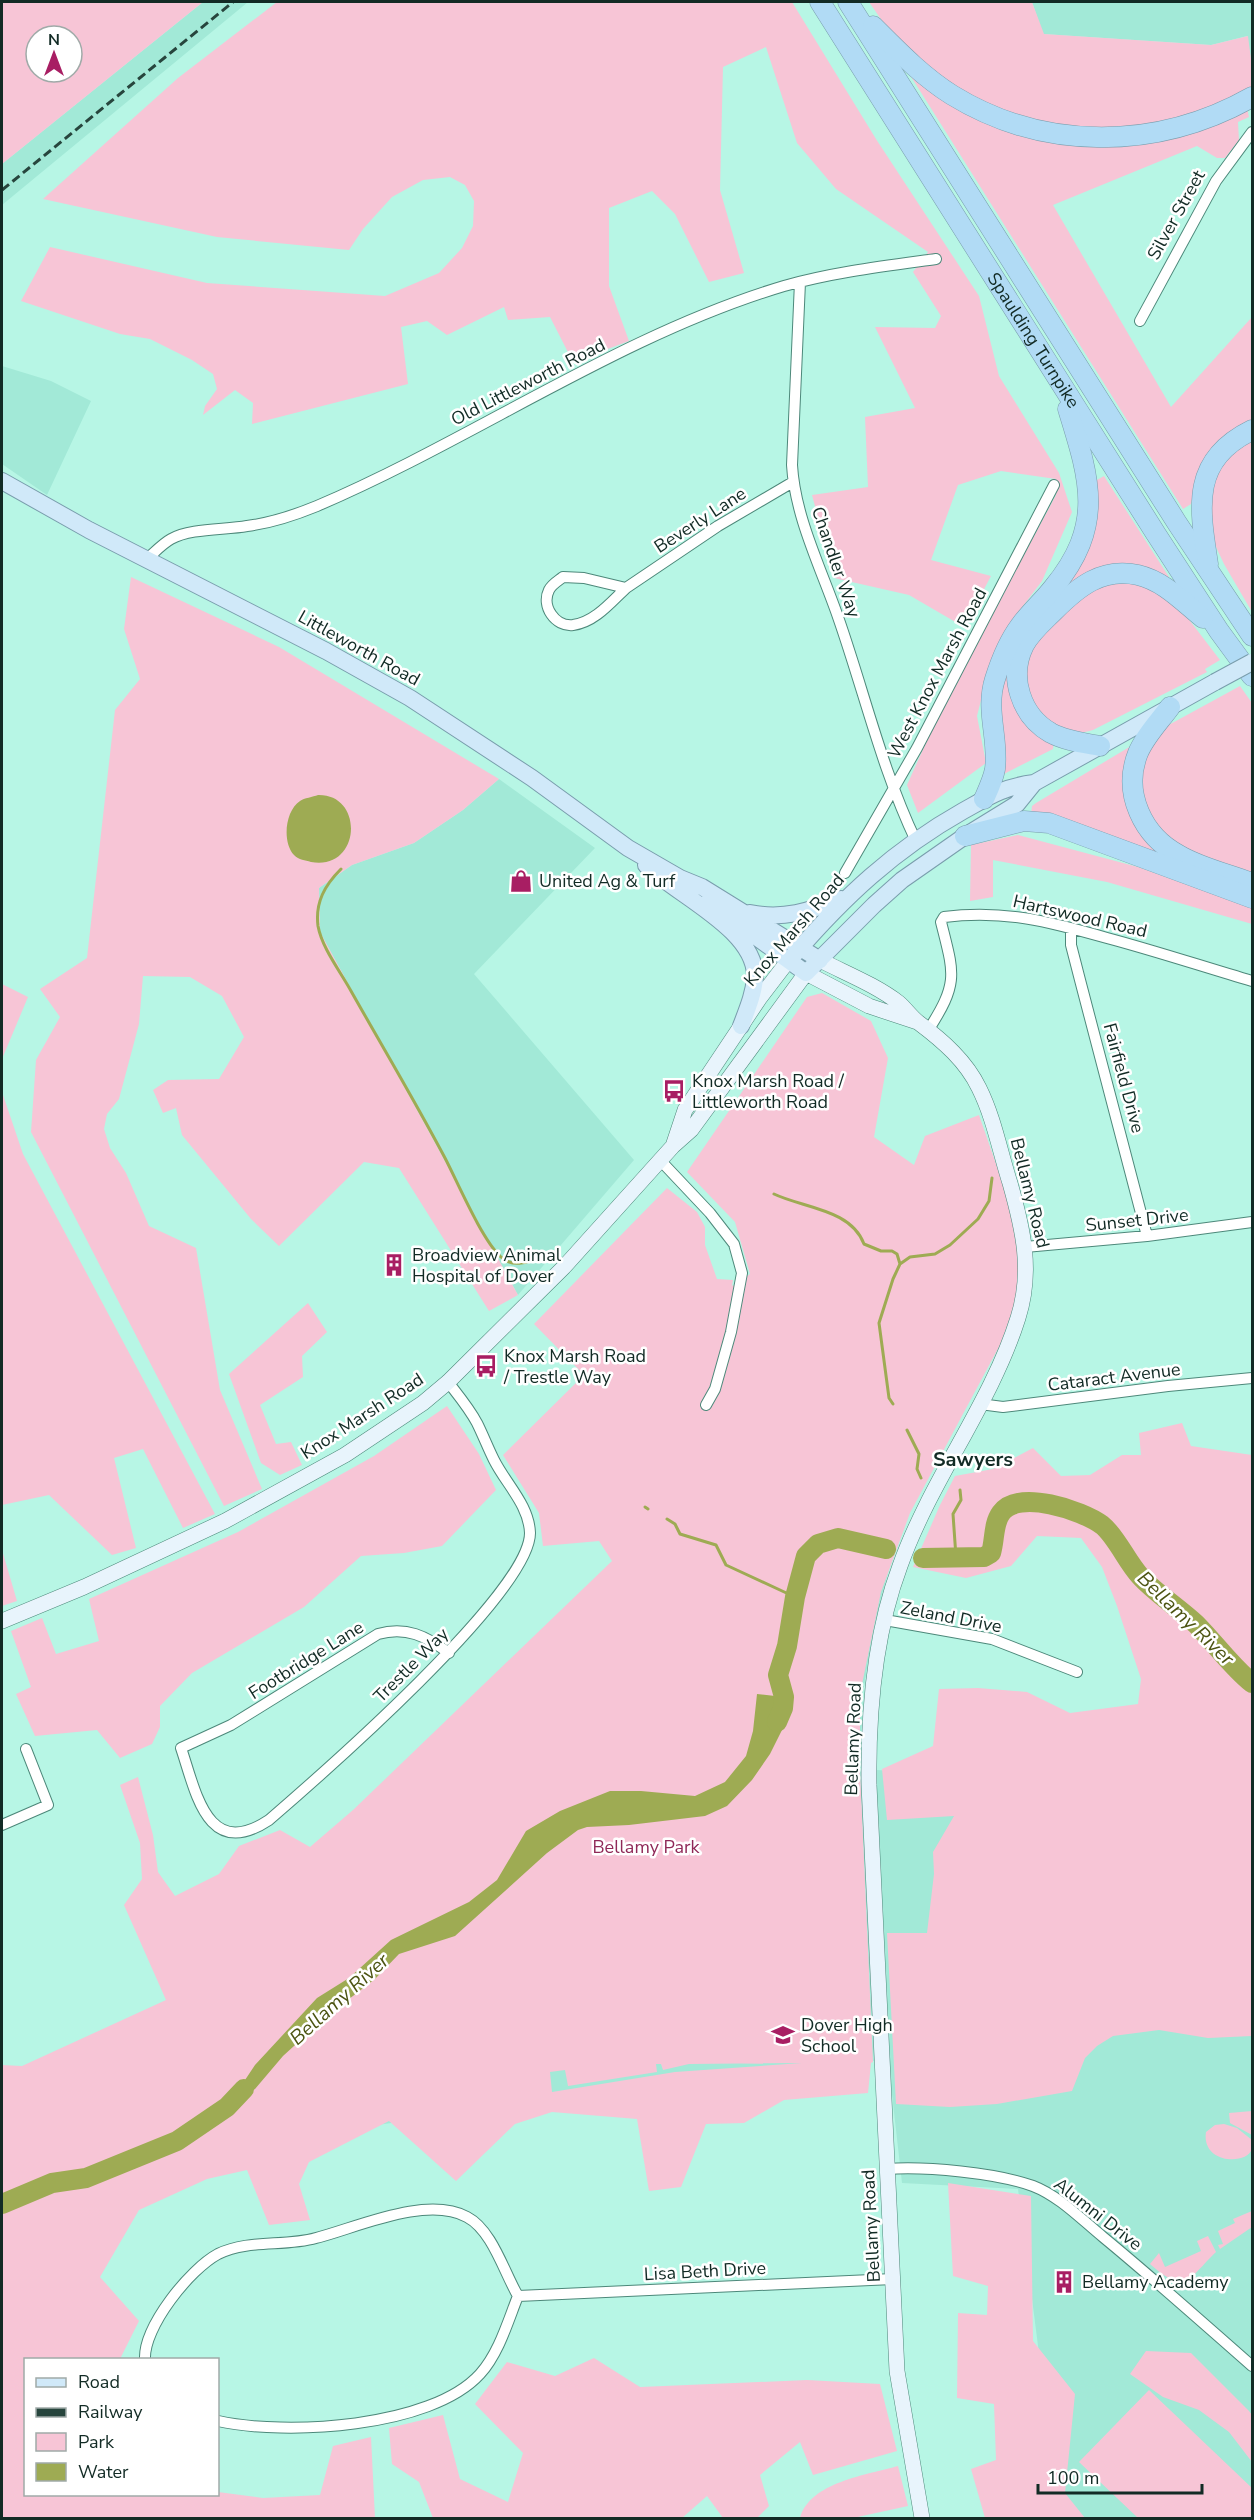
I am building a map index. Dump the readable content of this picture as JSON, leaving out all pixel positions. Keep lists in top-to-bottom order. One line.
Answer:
{"streets":{"highway":["Spaulding Turnpike"],"main road":["Littleworth Road","Knox Marsh Road"],"street":["Silver Street","Old Littleworth Road","Beverly Lane","Chandler Way","West Knox Marsh Road","Hartswood Road","Fairfield Drive","Bellamy Road","Sunset Drive","Cataract Avenue","Zeland Drive","Footbridge Lane","Trestle Way","Alumni Drive","Lisa Beth Drive"]},"crossings":[["Old Littleworth Road","Chandler Way"],["Old Littleworth Road","Littleworth Road"],["Beverly Lane","Chandler Way"],["Chandler Way","West Knox Marsh Road"],["Chandler Way","Knox Marsh Road"],["Littleworth Road","Knox Marsh Road"],["Littleworth Road","Bellamy Road"],["Hartswood Road","Fairfield Drive"],["Hartswood Road","Bellamy Road"],["Knox Marsh Road","Bellamy Road"],["Knox Marsh Road","Trestle Way"],["Fairfield Drive","Sunset Drive"],["Bellamy Road","Sunset Drive"],["Bellamy Road","Cataract Avenue"],["Bellamy Road","Zeland Drive"],["Bellamy Road","Alumni Drive"],["Bellamy Road","Lisa Beth Drive"],["Footbridge Lane","Trestle Way"]],"districts":["Sawyers"],"water":["Bellamy River"],"parks":["Bellamy Park"],"places":{"shop":["United Ag & Turf"],"bus stop":["Knox Marsh Road / Littleworth Road","Knox Marsh Road / Trestle Way"],"building":["Broadview Animal Hospital of Dover","Bellamy Academy"],"school or university":["Dover High School"]},"legend":["Road","Railway","Park","Water"],"scale_bar":"100 m","north":"top"}
